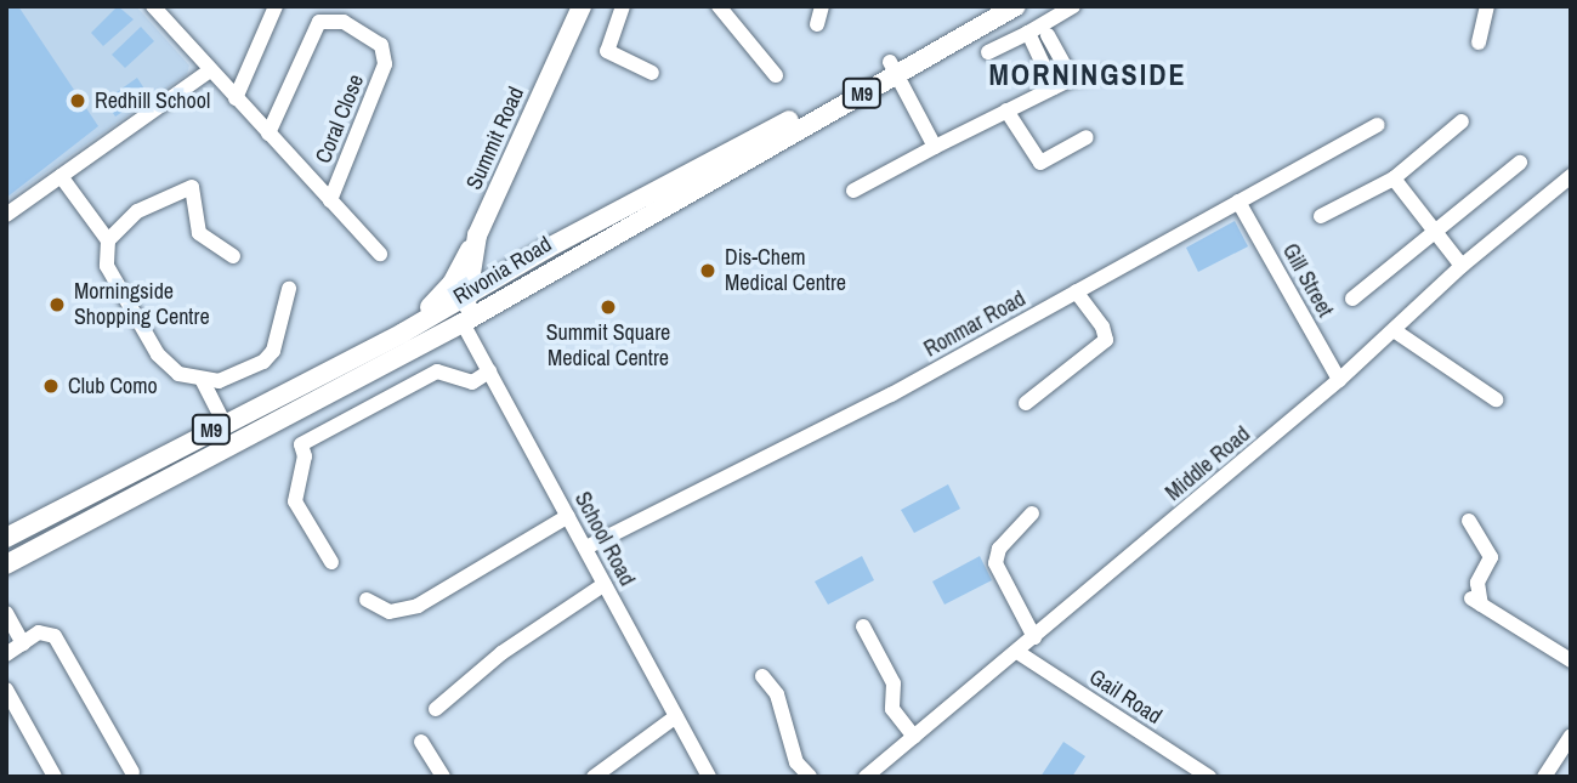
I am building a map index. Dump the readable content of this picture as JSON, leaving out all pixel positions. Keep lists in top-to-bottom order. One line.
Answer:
{"streets":{"main road":["M9","Summit Road","Rivonia Road"],"street":["Coral Close","Gill Street","Ronmar Road","Middle Road","School Road","Gail Road"]},"crossings":[["Summit Road","Rivonia Road"],["Summit Road","School Road"],["Rivonia Road","School Road"],["Gill Street","Ronmar Road"],["Gill Street","Middle Road"],["Ronmar Road","School Road"],["Middle Road","Gail Road"]],"districts":["MORNINGSIDE"],"places":["Redhill School","Dis-Chem Medical Centre","Morningside Shopping Centre","Summit Square Medical Centre","Club Como"]}
